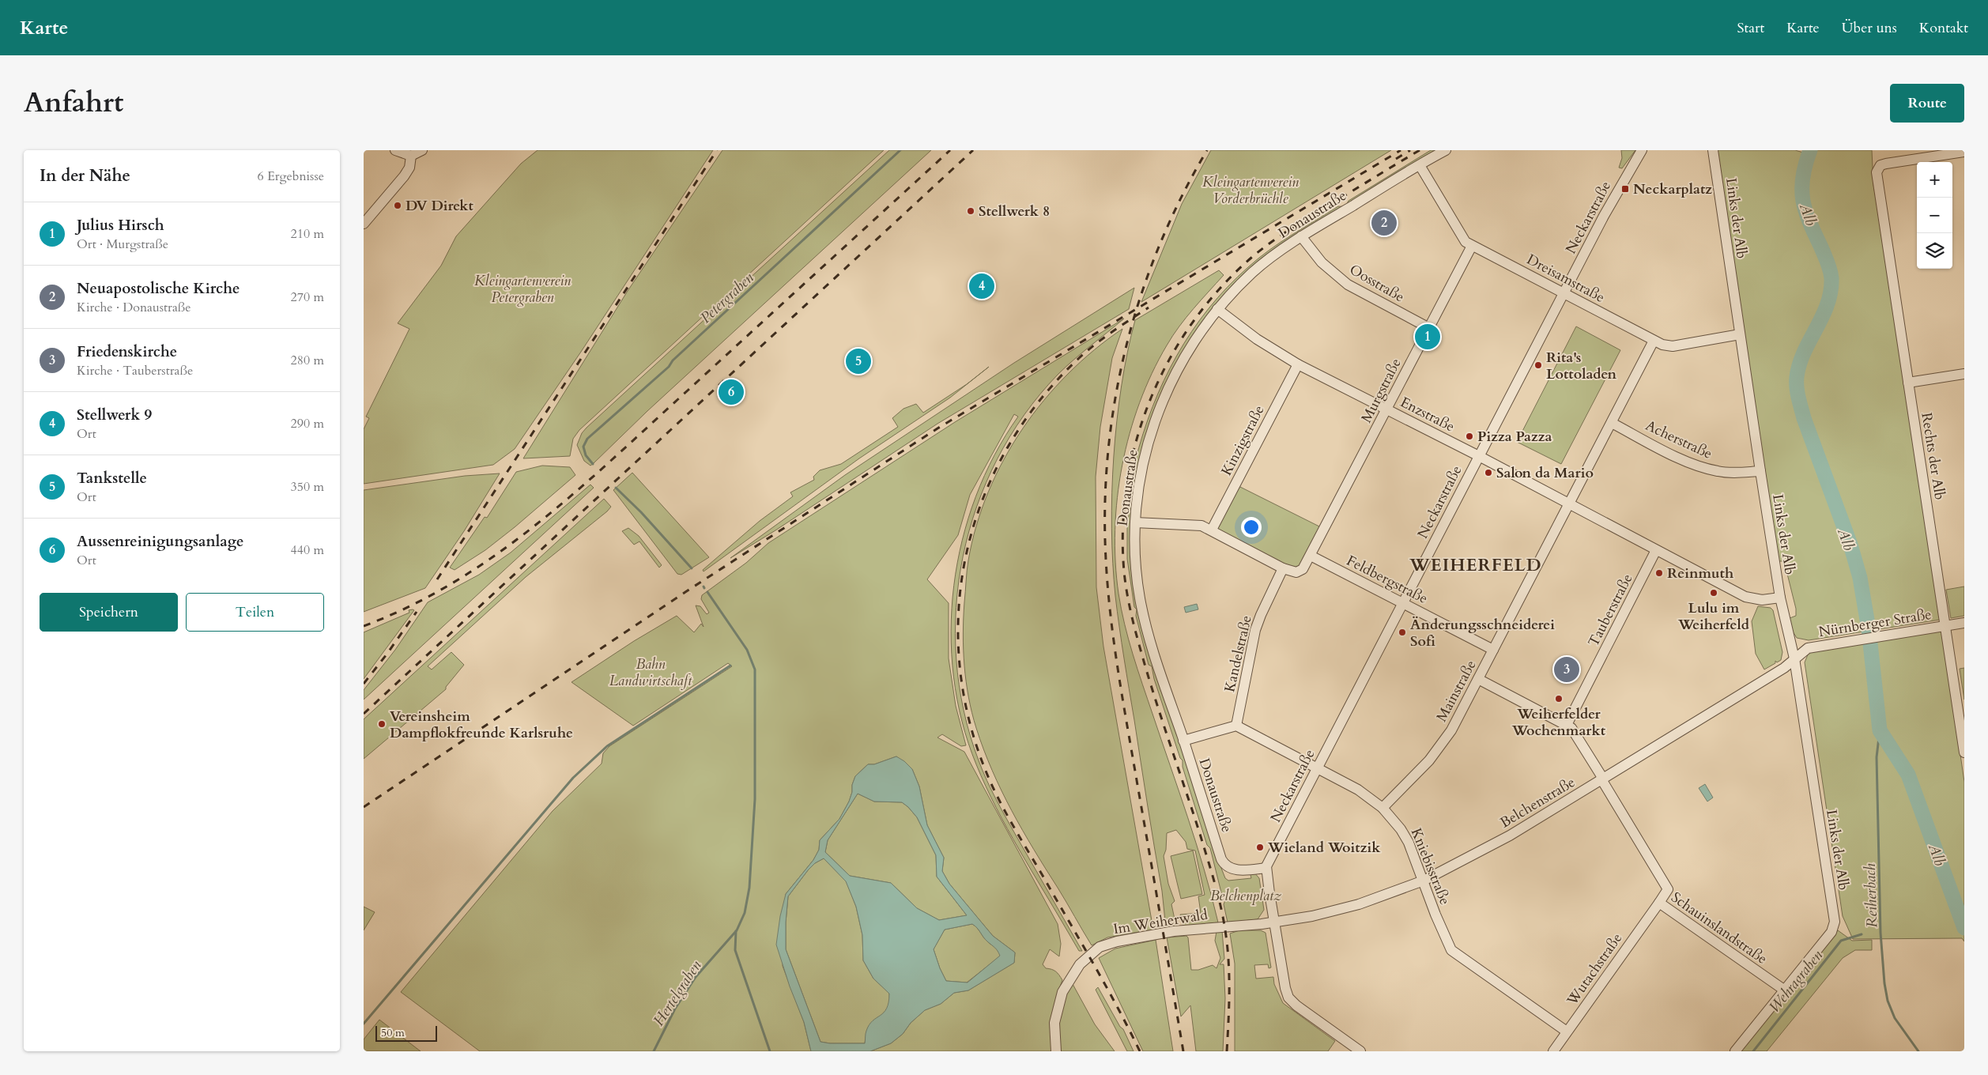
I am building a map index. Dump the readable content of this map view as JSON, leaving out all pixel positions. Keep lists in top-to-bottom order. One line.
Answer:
{"streets":{"street":["Donaustraße","Neckarstraße","Links der Alb","Dreisamstraße","Oosstraße","Murgstraße","Enzstraße","Acherstraße","Kinzigstraße","Rechts der Alb","Feldbergstraße","Tauberstraße","Nürnberger Straße","Kandelstraße","Mainstraße","Belchenstraße","Kniebisstraße","Im Weiherwald","Schauinslandstraße","Wutachstraße"]},"crossings":[["Donaustraße","Neckarstraße"],["Donaustraße","Dreisamstraße"],["Donaustraße","Oosstraße"],["Donaustraße","Enzstraße"],["Neckarstraße","Dreisamstraße"],["Neckarstraße","Enzstraße"],["Neckarstraße","Feldbergstraße"],["Neckarstraße","Kniebisstraße"],["Links der Alb","Dreisamstraße"],["Links der Alb","Enzstraße"],["Links der Alb","Acherstraße"],["Links der Alb","Nürnberger Straße"],["Links der Alb","Belchenstraße"],["Links der Alb","Schauinslandstraße"],["Dreisamstraße","Murgstraße"],["Dreisamstraße","Mainstraße"],["Oosstraße","Murgstraße"],["Murgstraße","Enzstraße"],["Murgstraße","Feldbergstraße"],["Murgstraße","Kandelstraße"],["Enzstraße","Kinzigstraße"],["Enzstraße","Tauberstraße"],["Enzstraße","Mainstraße"],["Acherstraße","Mainstraße"],["Rechts der Alb","Nürnberger Straße"],["Feldbergstraße","Mainstraße"],["Tauberstraße","Schauinslandstraße"],["Nürnberger Straße","Belchenstraße"],["Kandelstraße","Kniebisstraße"],["Mainstraße","Kniebisstraße"],["Mainstraße","Schauinslandstraße"],["Belchenstraße","Kniebisstraße"],["Belchenstraße","Im Weiherwald"],["Belchenstraße","Schauinslandstraße"],["Kniebisstraße","Wutachstraße"],["Schauinslandstraße","Wutachstraße"]],"districts":["WEIHERFELD"],"water":["Alb","Petergraben","Reiherbach","Wehragraben","Hertelgraben"],"parks":["Kleingartenverein Vorderbrüchle","Kleingartenverein Petergraben","Bahn Landwirtschaft","Belchenplatz"],"places":{"transit":["Neckarplatz"],"other":["DV Direkt","Stellwerk 8","Rita's Lottoladen","Pizza Pazza","Salon da Mario","Reinmuth","Lulu im Weiherfeld","Änderungsschneiderei Sofi","Weiherfelder Wochenmarkt","Vereinsheim Dampflokfreunde Karlsruhe","Wieland Woitzik"]},"scale_bar":"50 m","page":{"header":"Karte","nav":["Start","Karte","Über uns","Kontakt"],"title":"Anfahrt","buttons":["Route",["Speichern","Teilen"]],"heading":["In der Nähe","6 Ergebnisse"],"map_buttons":["+","−"],"list":[{"mark":"1","name":"Julius Hirsch","note":"Ort · Murgstraße","value":"210 m"},{"mark":"2","name":"Neuapostolische Kirche","note":"Kirche · Donaustraße","value":"270 m"},{"mark":"3","name":"Friedenskirche","note":"Kirche · Tauberstraße","value":"280 m"},{"mark":"4","name":"Stellwerk 9","note":"Ort","value":"290 m"},{"mark":"5","name":"Tankstelle","note":"Ort","value":"350 m"},{"mark":"6","name":"Aussenreinigungsanlage","note":"Ort","value":"440 m"}],"pins":["2","4","1","5","6","3"],"scale":"50 m"}}
